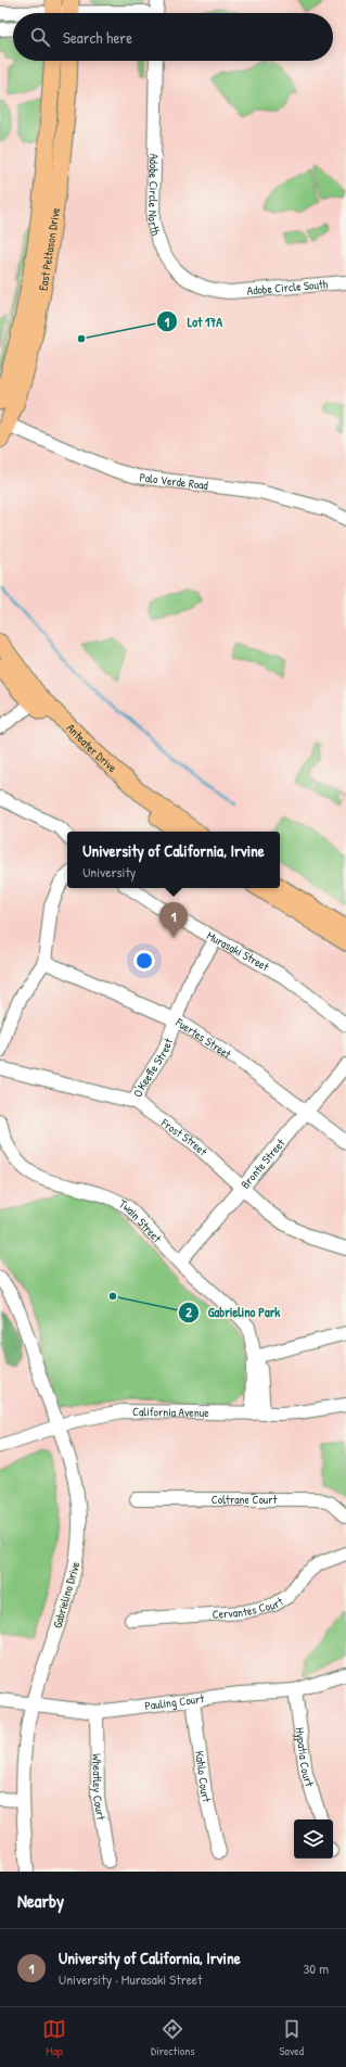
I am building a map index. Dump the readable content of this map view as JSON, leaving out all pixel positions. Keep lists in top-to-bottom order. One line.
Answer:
{"streets":{"main road":["East Peltason Drive","Anteater Drive"],"street":["Adobe Circle North","Adobe Circle South","Palo Verde Road","Murasaki Street","Fuertes Street","O'Keeffe Street","Frost Street","Bronte Street","Twain Street","California Avenue","Coltrane Court","Gabrielino Drive","Cervantes Court","Pauling Court","Hypatia Court","Kahlo Court","Wheatley Court"]},"crossings":[["Adobe Circle North","Adobe Circle South"],["East Peltason Drive","Palo Verde Road"],["Murasaki Street","O'Keeffe Street"],["Fuertes Street","O'Keeffe Street"],["Fuertes Street","Bronte Street"],["O'Keeffe Street","Frost Street"],["Frost Street","Bronte Street"],["Bronte Street","Twain Street"],["Twain Street","California Avenue"],["California Avenue","Gabrielino Drive"],["Gabrielino Drive","Pauling Court"],["Pauling Court","Hypatia Court"],["Pauling Court","Kahlo Court"],["Pauling Court","Wheatley Court"]],"places":["Lot 17A","Gabrielino Park"],"page":{"search":"Search here","popup":["University of California, Irvine","University"],"pins":"1","heading":"Nearby","list":[{"mark":"1","name":"University of California, Irvine","note":"University · Murasaki Street","value":"30 m"}],"nav":["Map","Directions","Saved"]}}
